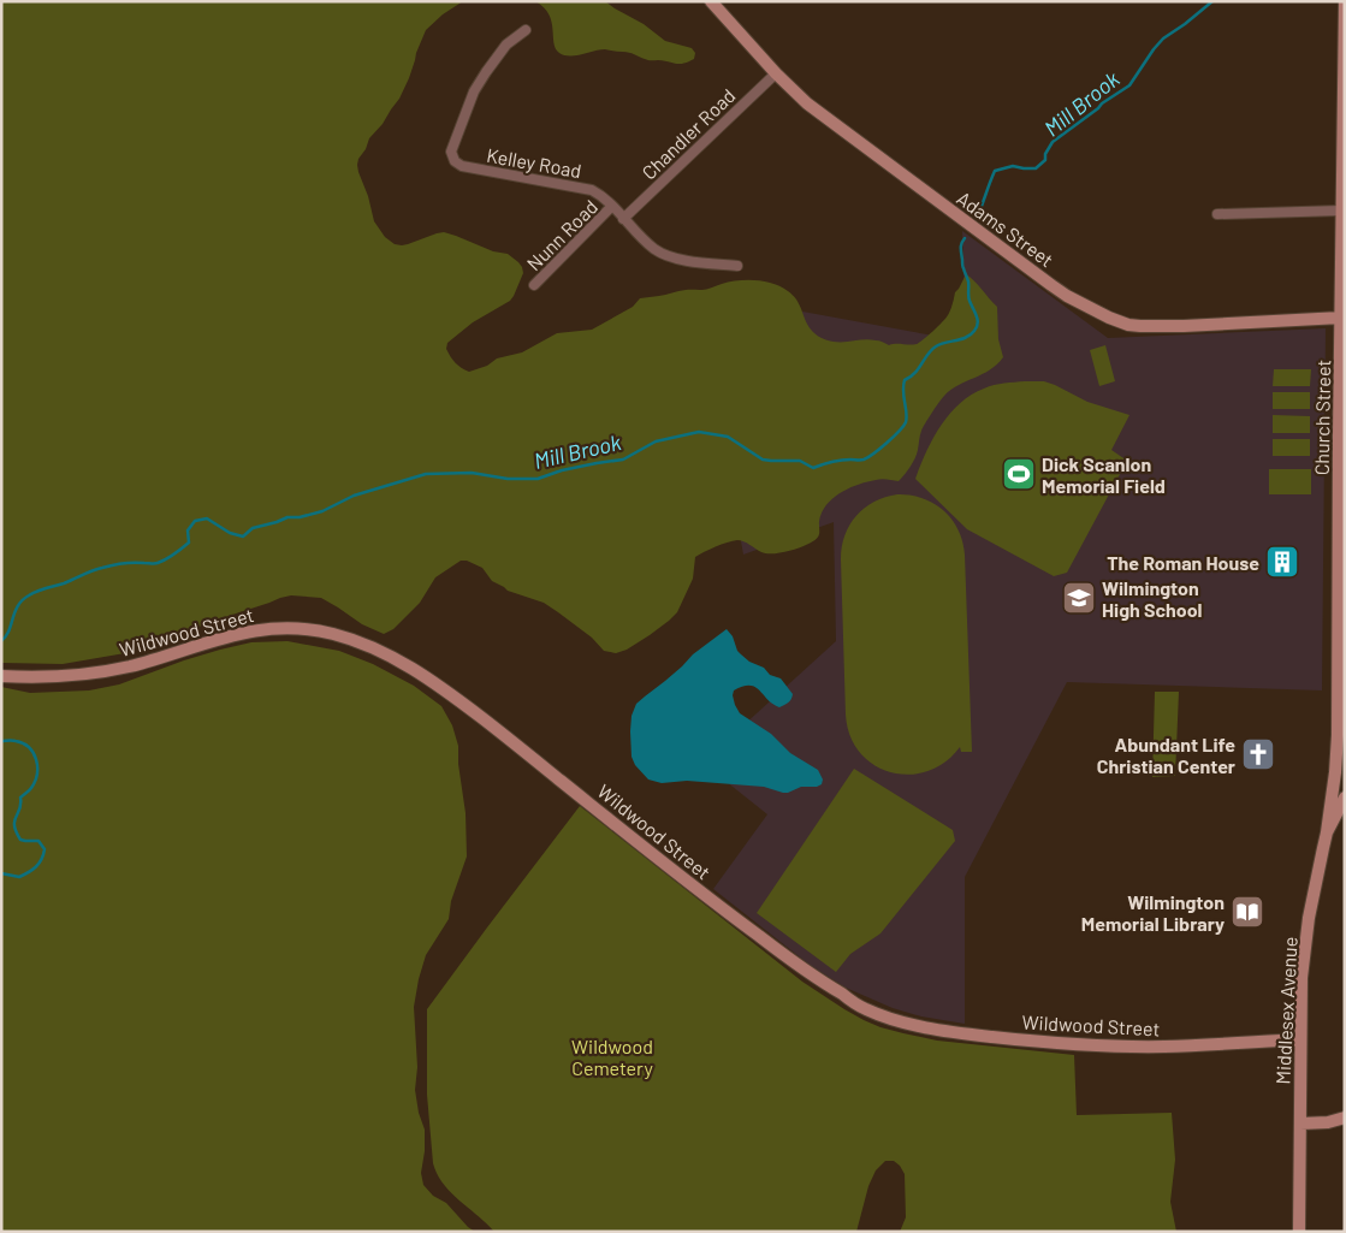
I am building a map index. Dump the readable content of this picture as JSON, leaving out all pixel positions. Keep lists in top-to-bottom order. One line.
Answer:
{"streets":{"street":["Chandler Road","Kelley Road","Adams Street","Nunn Road","Church Street","Wildwood Street","Middlesex Avenue"]},"crossings":[["Chandler Road","Kelley Road"],["Chandler Road","Adams Street"],["Kelley Road","Nunn Road"],["Adams Street","Church Street"],["Church Street","Middlesex Avenue"],["Wildwood Street","Middlesex Avenue"]],"water":["Mill Brook"],"parks":["Wildwood Cemetery"],"places":{"sports":["Dick Scanlon Memorial Field"],"building":["The Roman House"],"school or university":["Wilmington High School"],"church":["Abundant Life Christian Center"],"library":["Wilmington Memorial Library"]}}
